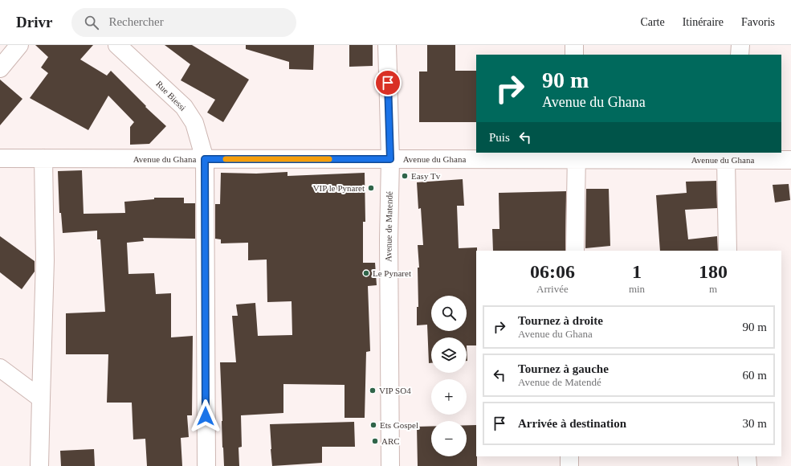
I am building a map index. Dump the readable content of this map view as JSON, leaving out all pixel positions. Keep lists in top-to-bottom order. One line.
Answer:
{"streets":{"street":["Rue Biessi","Avenue du Ghana","Avenue de Matendé"]},"crossings":[["Rue Biessi","Avenue du Ghana"],["Avenue du Ghana","Avenue de Matendé"]],"places":["Easy Tv","VIP le Pynaret","Le Pynaret","VIP SO4","Ets Gospel","ARC"],"page":{"header":"Drivr","search":"Rechercher","nav":["Carte","Itinéraire","Favoris"],"turn":["90 m","Avenue du Ghana"],"then":"Puis","eta":["06:06","Arrivée","1","min","180","m"],"map_buttons":["+","−"],"list":[{"name":"Tournez à droite","note":"Avenue du Ghana","value":"90 m"},{"name":"Tournez à gauche","note":"Avenue de Matendé","value":"60 m"},{"name":"Arrivée à destination","value":"30 m"}]}}
